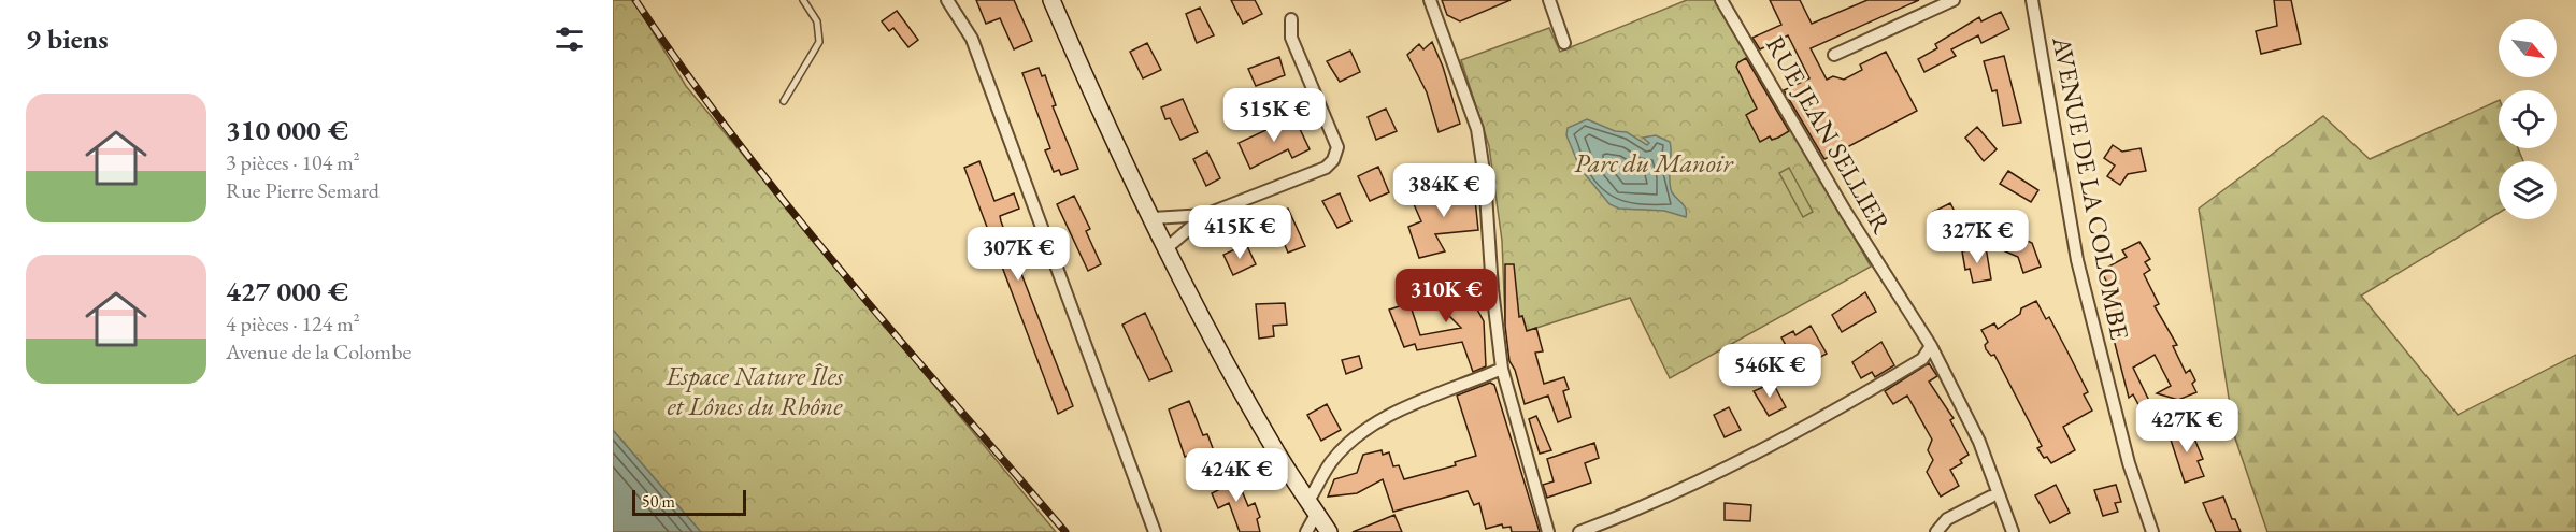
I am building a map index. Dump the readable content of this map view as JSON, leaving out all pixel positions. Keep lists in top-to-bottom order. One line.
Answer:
{"streets":{"street":["RUE JEAN SELLIER","AVENUE DE LA COLOMBE"]},"parks":["Parc du Manoir","Espace Nature Îles et Lônes du Rhône"],"scale_bar":"50 m","north":"bottom right","page":{"heading":"9 biens","list":[{"name":"310 000 €","note":"3 pièces · 104 m² · Rue Pierre Semard"},{"name":"427 000 €","note":"4 pièces · 124 m² · Avenue de la Colombe"}],"price":["515K €","384K €","415K €","327K €","307K €","310K €","546K €","427K €","424K €"],"scale":"50 m"}}
